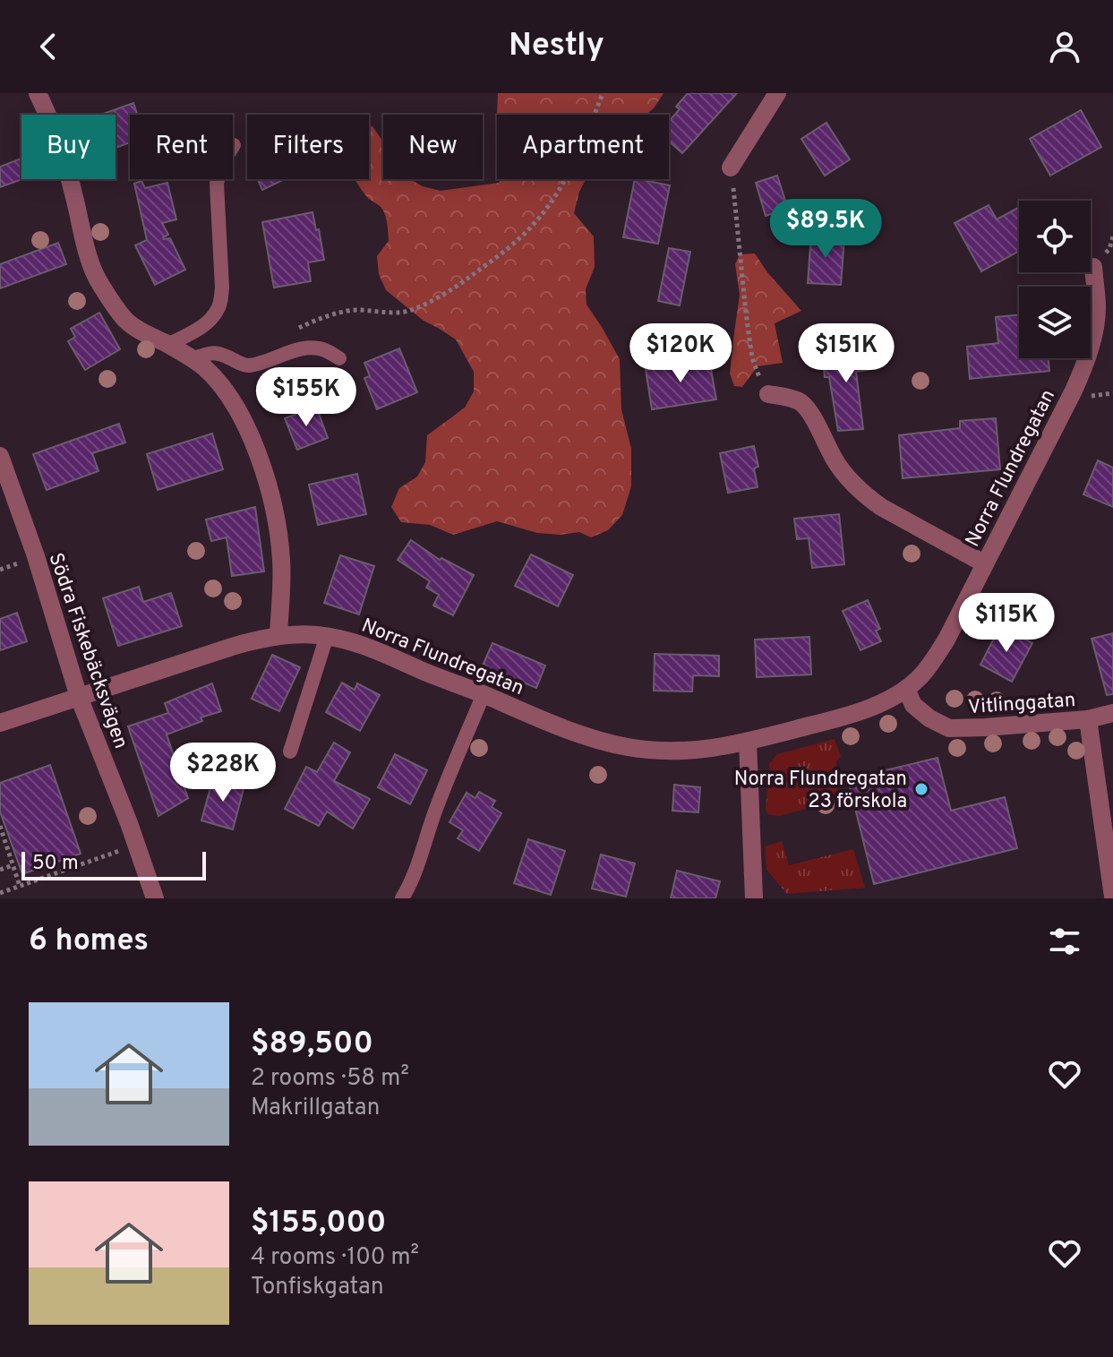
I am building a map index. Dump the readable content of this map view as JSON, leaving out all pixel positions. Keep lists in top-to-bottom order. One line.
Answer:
{"streets":{"street":["Norra Flundregatan","Södra Fiskebäcksvägen","Vitlinggatan"]},"crossings":[["Norra Flundregatan","Södra Fiskebäcksvägen"],["Norra Flundregatan","Vitlinggatan"]],"places":["Norra Flundregatan 23 förskola"],"scale_bar":"50 m","page":{"header":"Nestly","chip":["Buy","Rent","Filters","New","Apartment"],"price":["$89.5K","$120K","$151K","$155K","$115K","$228K"],"scale":"50 m","heading":"6 homes","list":[{"name":"$89,500","note":"2 rooms · 58 m² · Makrillgatan"},{"name":"$155,000","note":"4 rooms · 100 m² · Tonfiskgatan"}]}}
